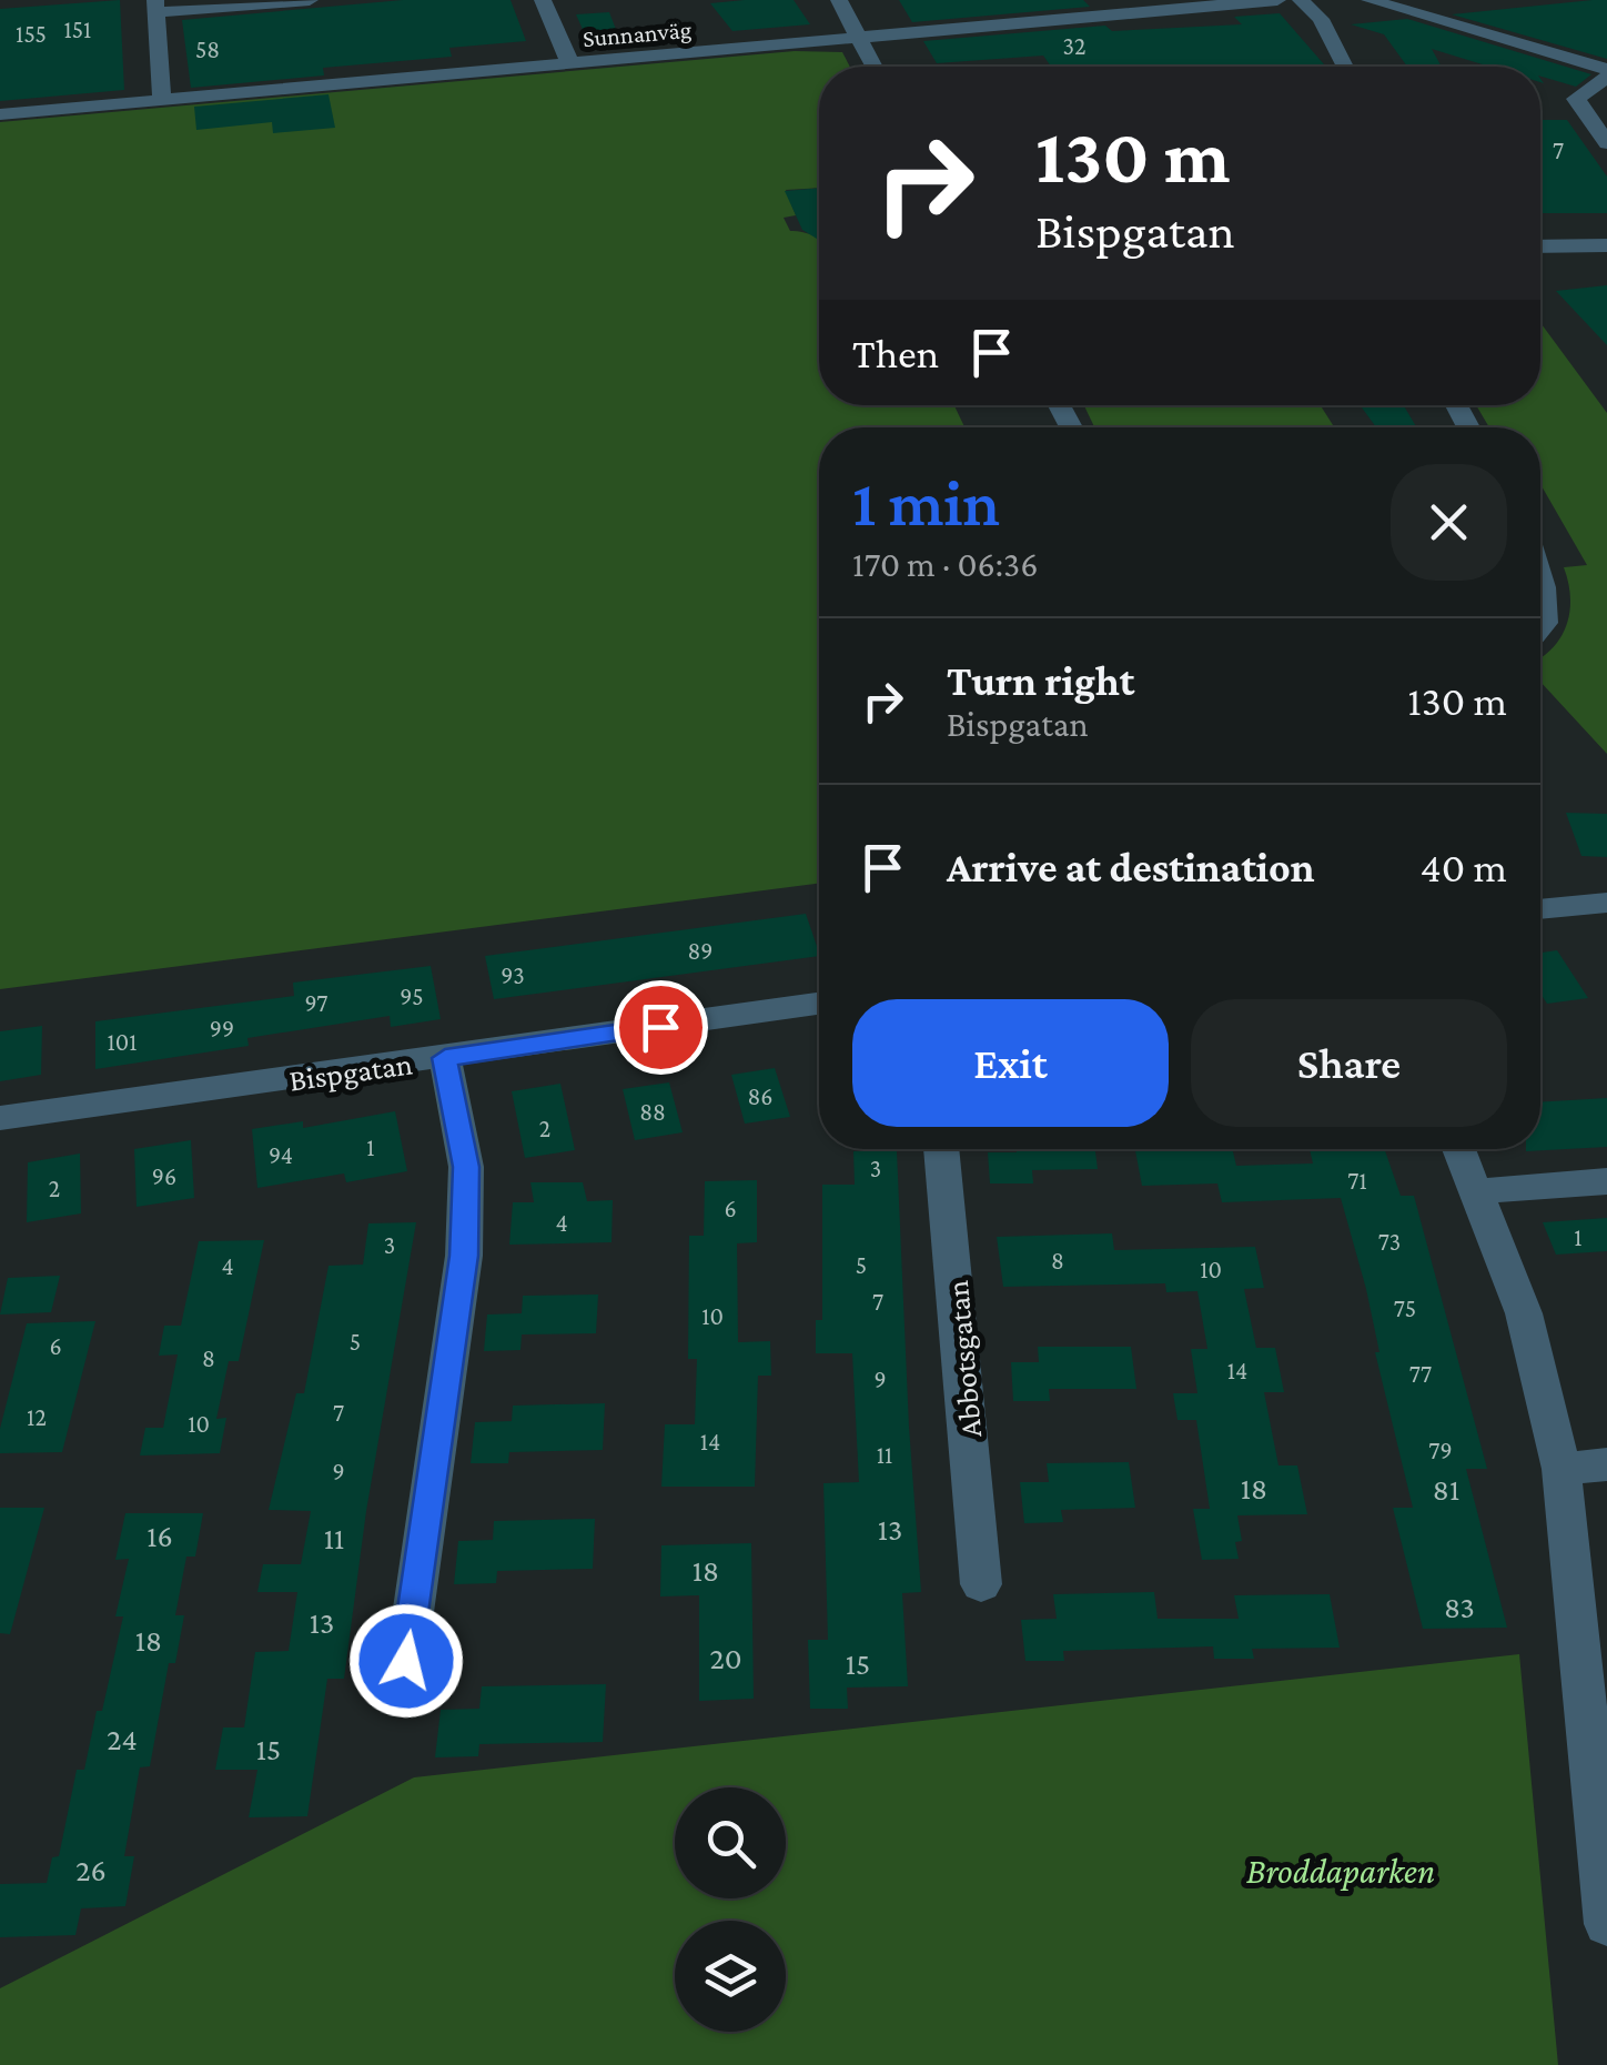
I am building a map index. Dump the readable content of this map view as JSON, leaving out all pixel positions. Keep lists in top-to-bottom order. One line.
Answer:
{"streets":{"street":["Sunnanväg","Bispgatan","Abbotsgatan"]},"parks":["Broddaparken"],"house_numbers":["151","155","32","58","7","89","93","95","97","99","101","86","88","2","1","94","3","96","71","2","6","4","1","73","3","8","5","4","10","7","75","10","5","6","8","14","77","9","7","12","10","14","79","11","9","18","81","13","16","11","18","83","13","18","20","15","24","15","26"],"page":{"turn":["130 m","Bispgatan"],"then":"Then","heading":["1 min","170 m · 06:36"],"list":[{"name":"Turn right","note":"Bispgatan","value":"130 m"},{"name":"Arrive at destination","value":"40 m"}],"buttons":["Exit","Share"]}}
